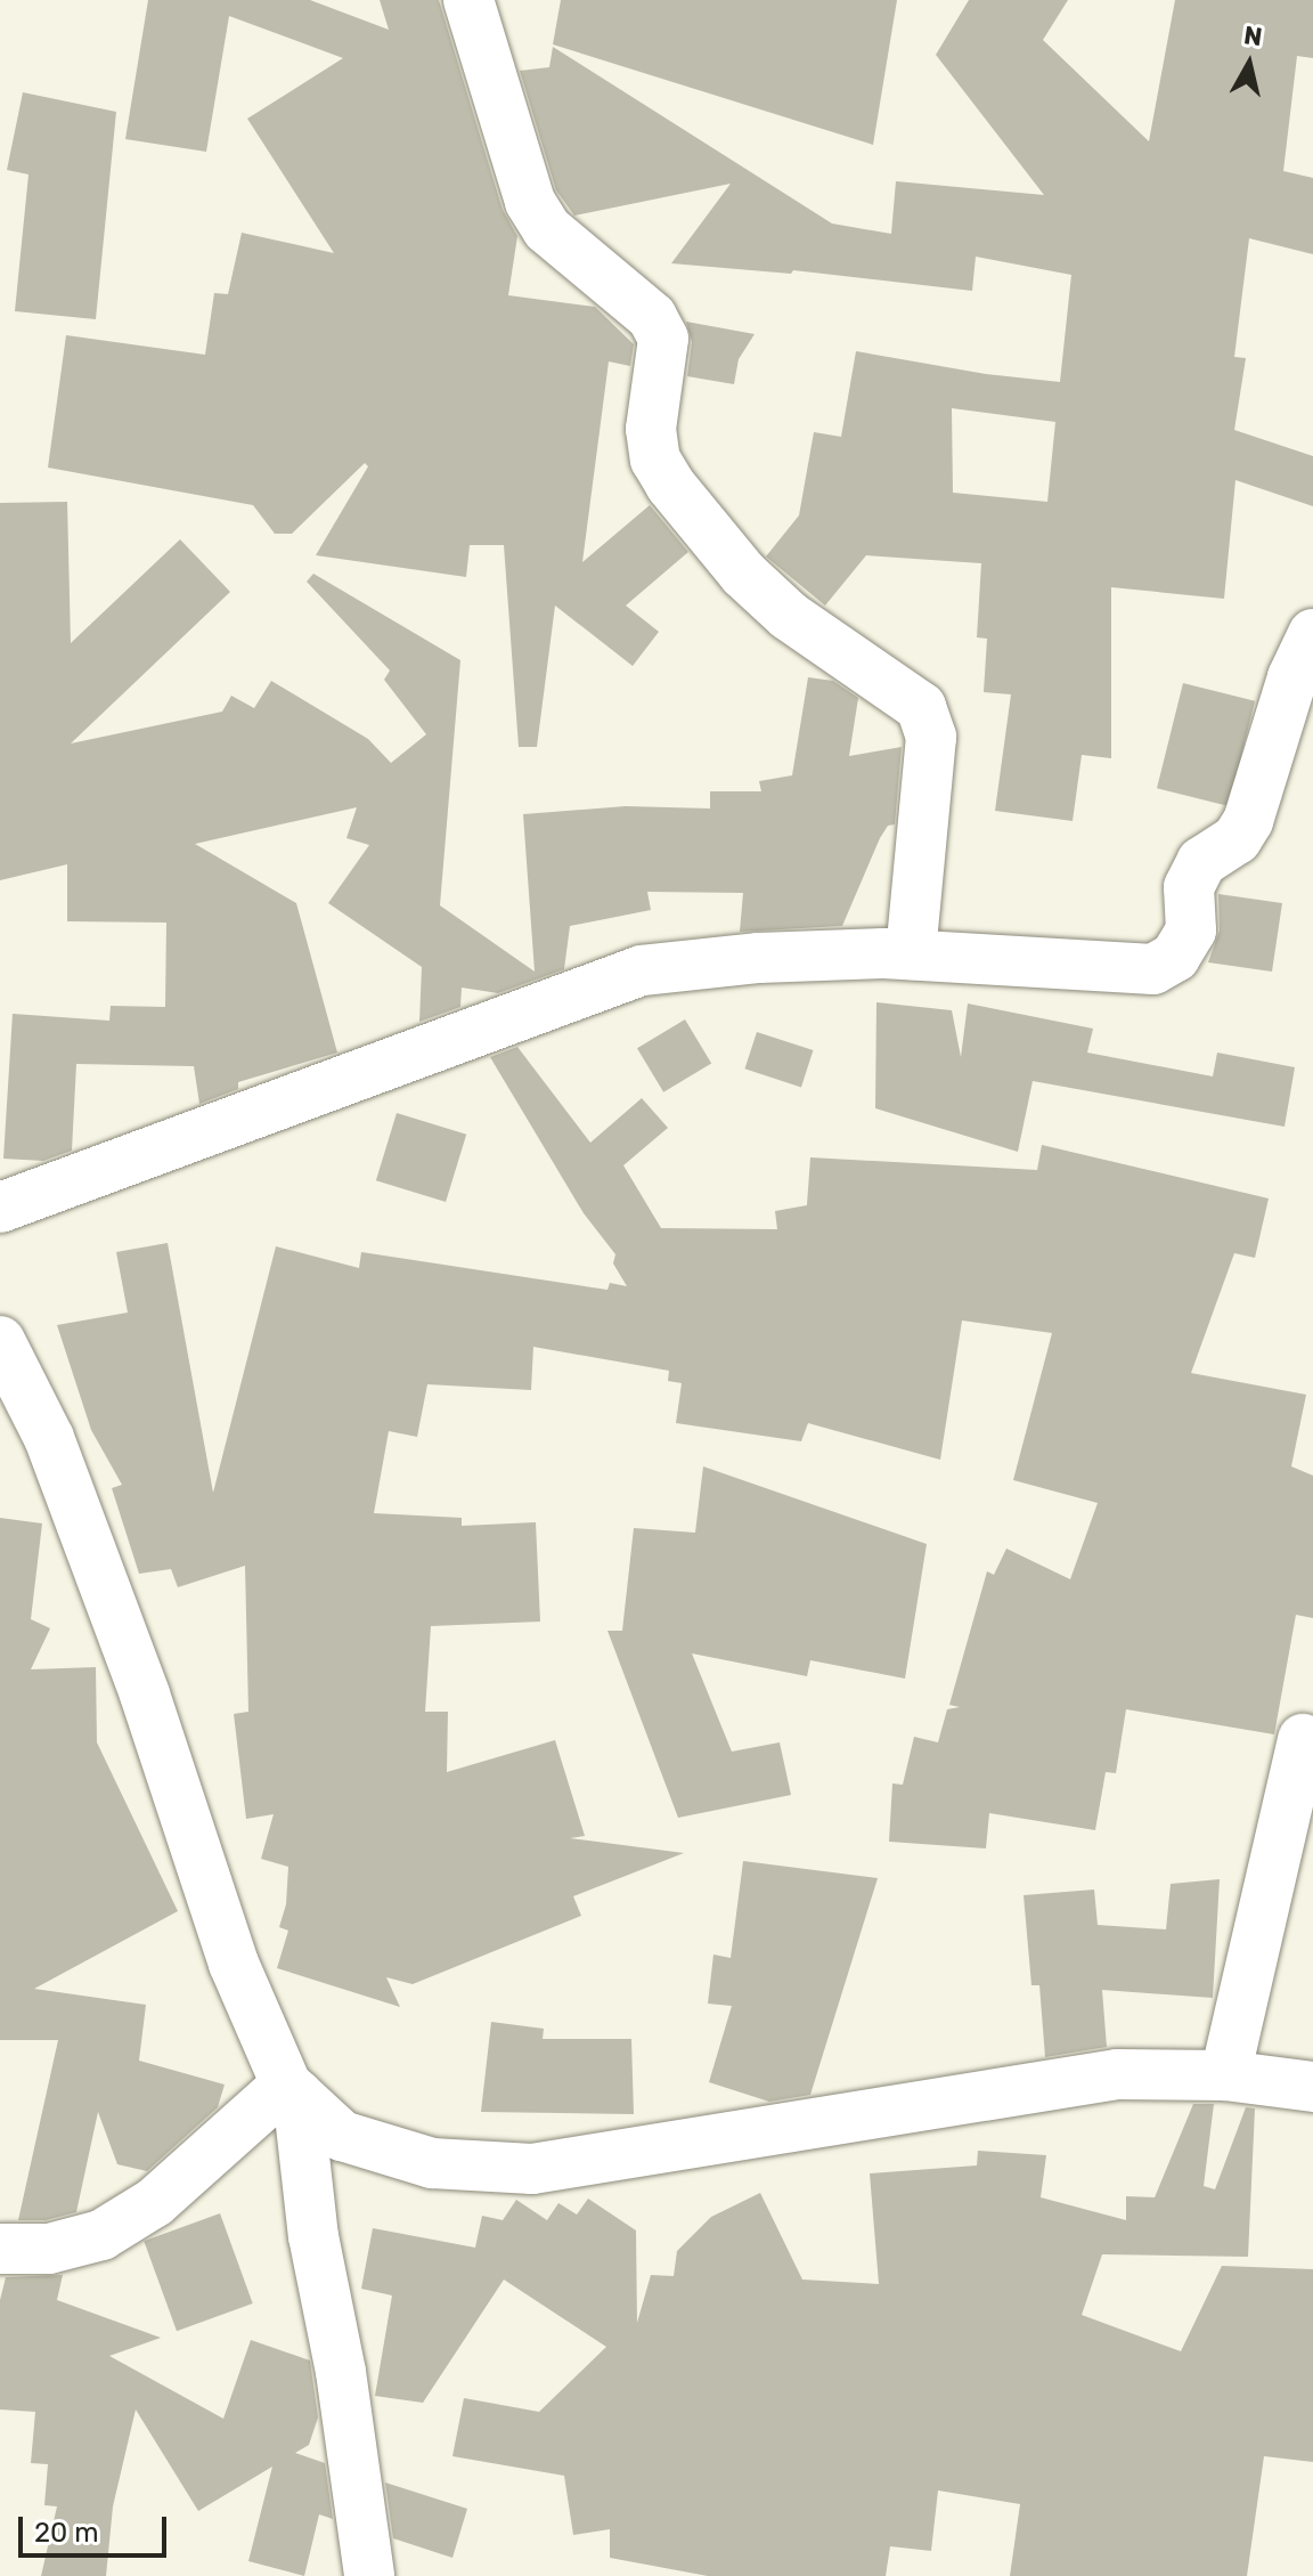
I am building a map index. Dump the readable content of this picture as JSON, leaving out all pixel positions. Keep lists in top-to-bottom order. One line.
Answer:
{"scale_bar":"20 m","north":"top"}
